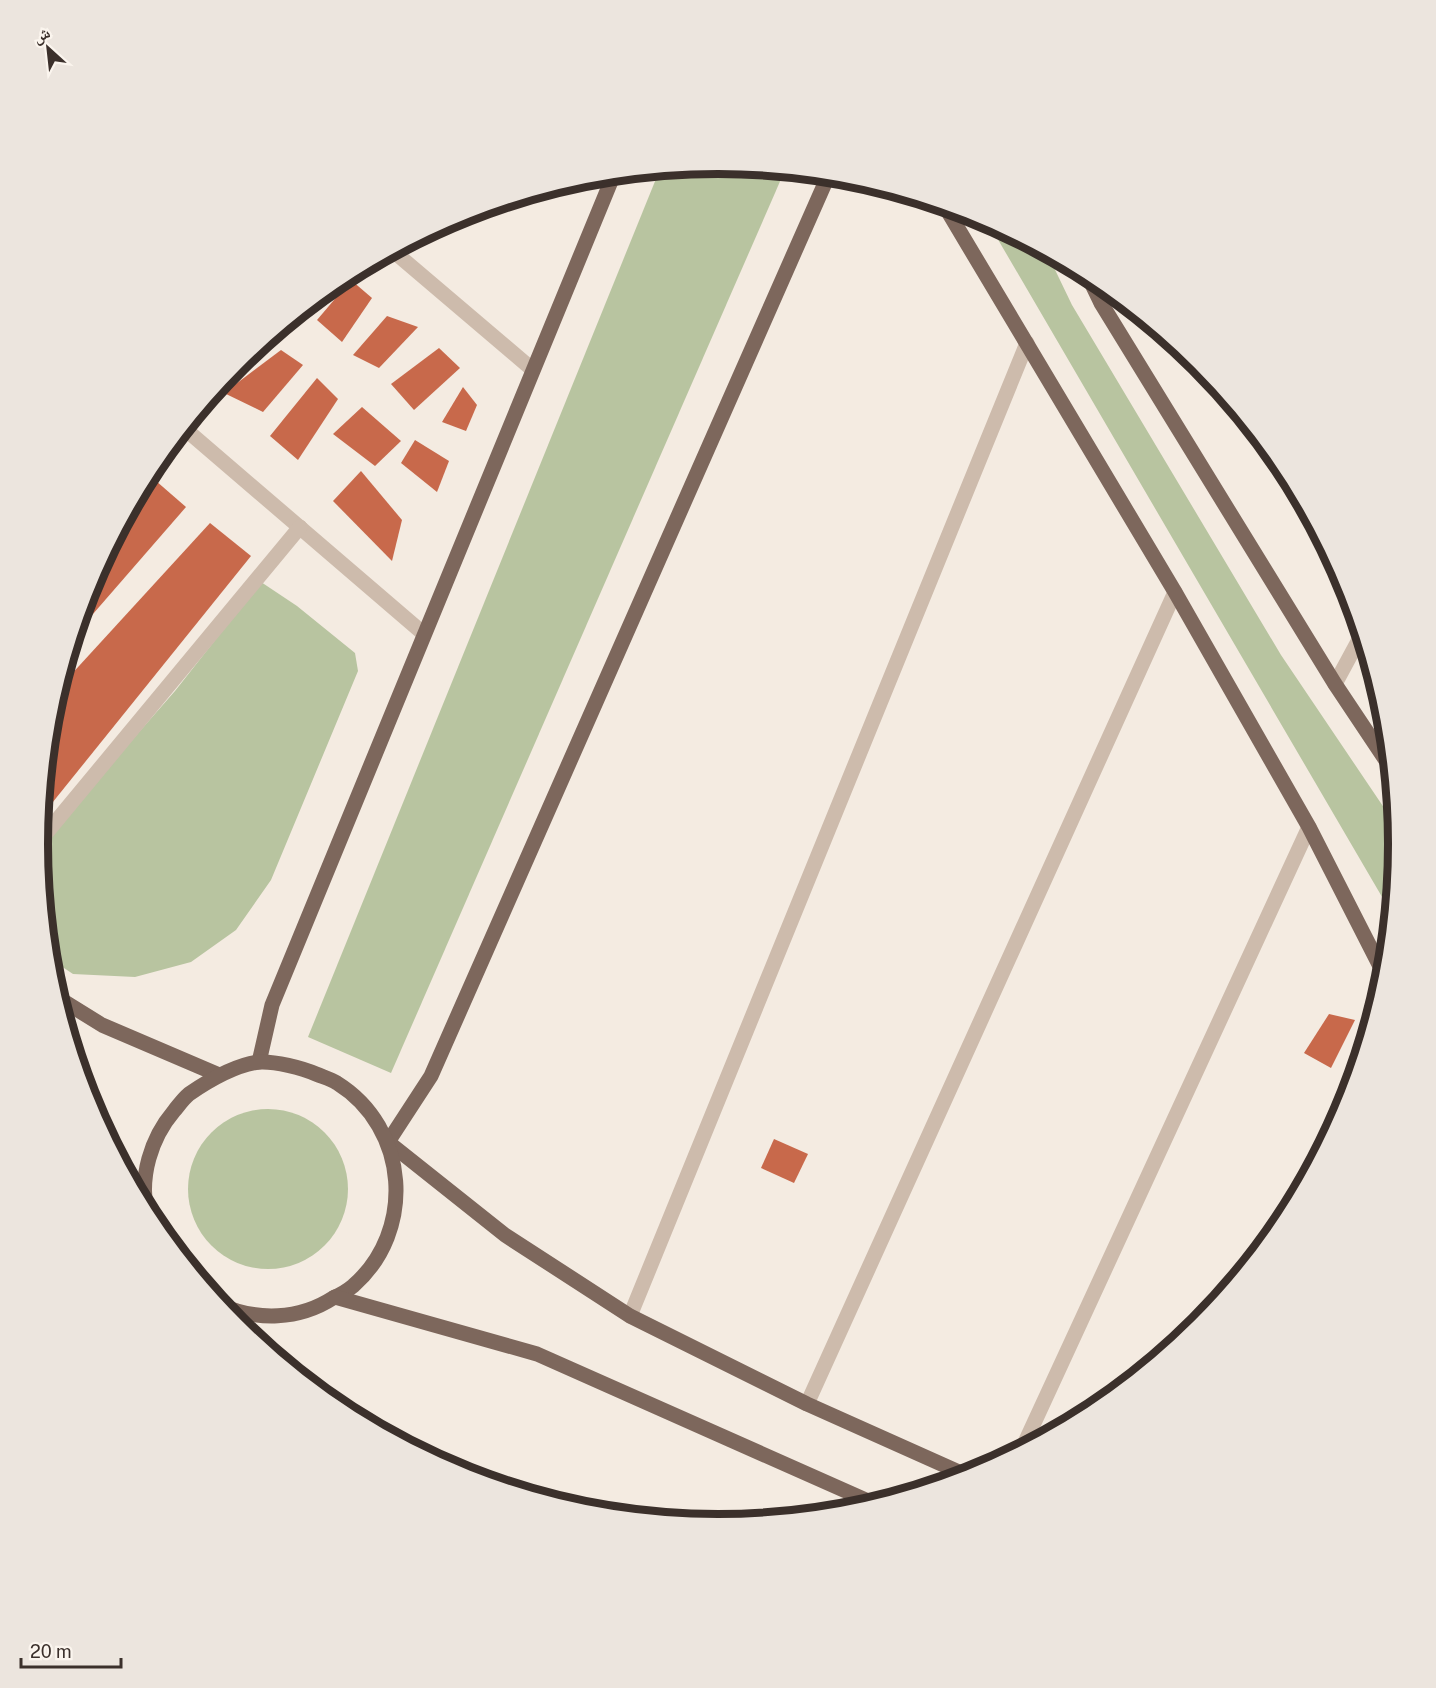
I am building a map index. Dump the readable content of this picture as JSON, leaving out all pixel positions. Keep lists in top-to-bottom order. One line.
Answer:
{"scale_bar":"20 m","north":"top left"}
